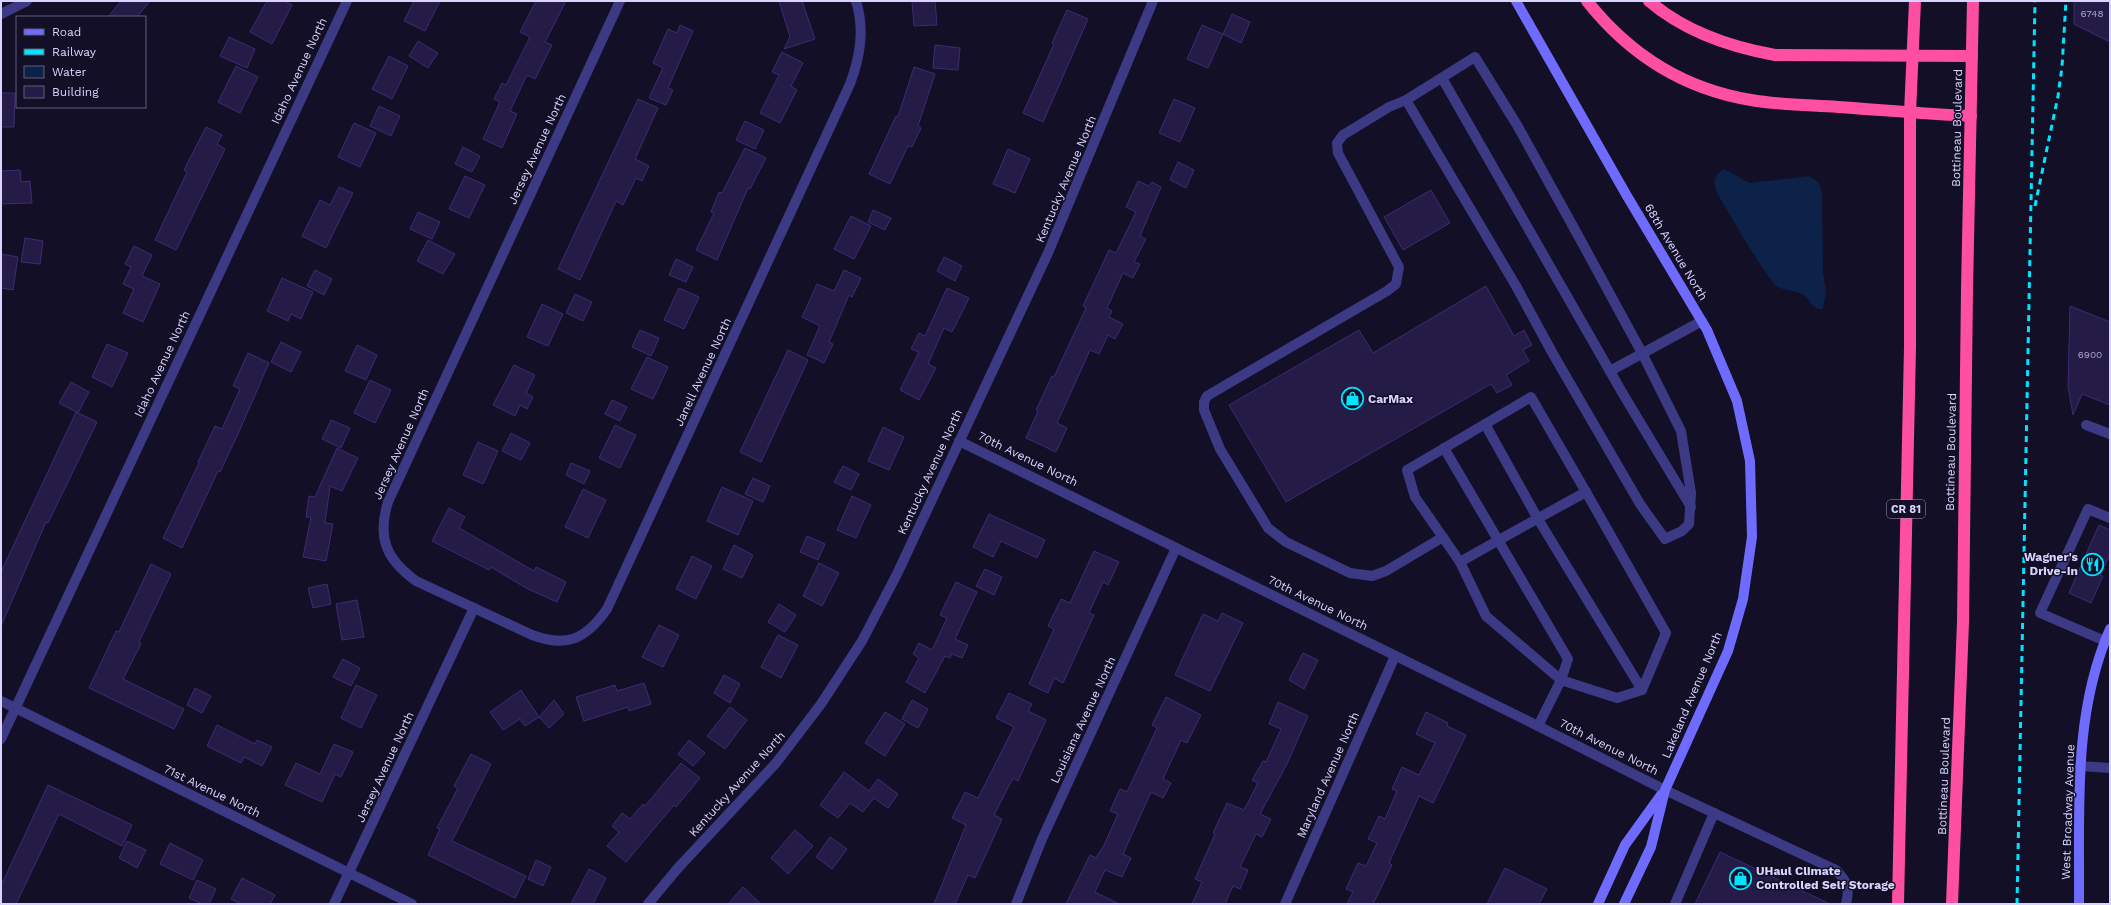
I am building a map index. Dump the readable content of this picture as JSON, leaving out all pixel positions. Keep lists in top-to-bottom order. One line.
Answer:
{"streets":{"highway":["Bottineau Boulevard","CR 81"],"street":["Idaho Avenue North","Jersey Avenue North","Kentucky Avenue North","68th Avenue North","Janell Avenue North","70th Avenue North","Lakeland Avenue North","Louisiana Avenue North","Maryland Avenue North","71st Avenue North","West Broadway Avenue"]},"crossings":[["Idaho Avenue North","71st Avenue North"],["Jersey Avenue North","Janell Avenue North"],["Jersey Avenue North","71st Avenue North"],["Kentucky Avenue North","70th Avenue North"],["68th Avenue North","Lakeland Avenue North"],["70th Avenue North","Lakeland Avenue North"],["70th Avenue North","Louisiana Avenue North"],["70th Avenue North","Maryland Avenue North"]],"places":{"shop":["CarMax","UHaul Climate Controlled Self Storage"],"restaurant":["Wagner's Drive-In"]},"house_numbers":["6748","6900"],"legend":["Road","Railway","Water","Building"]}
